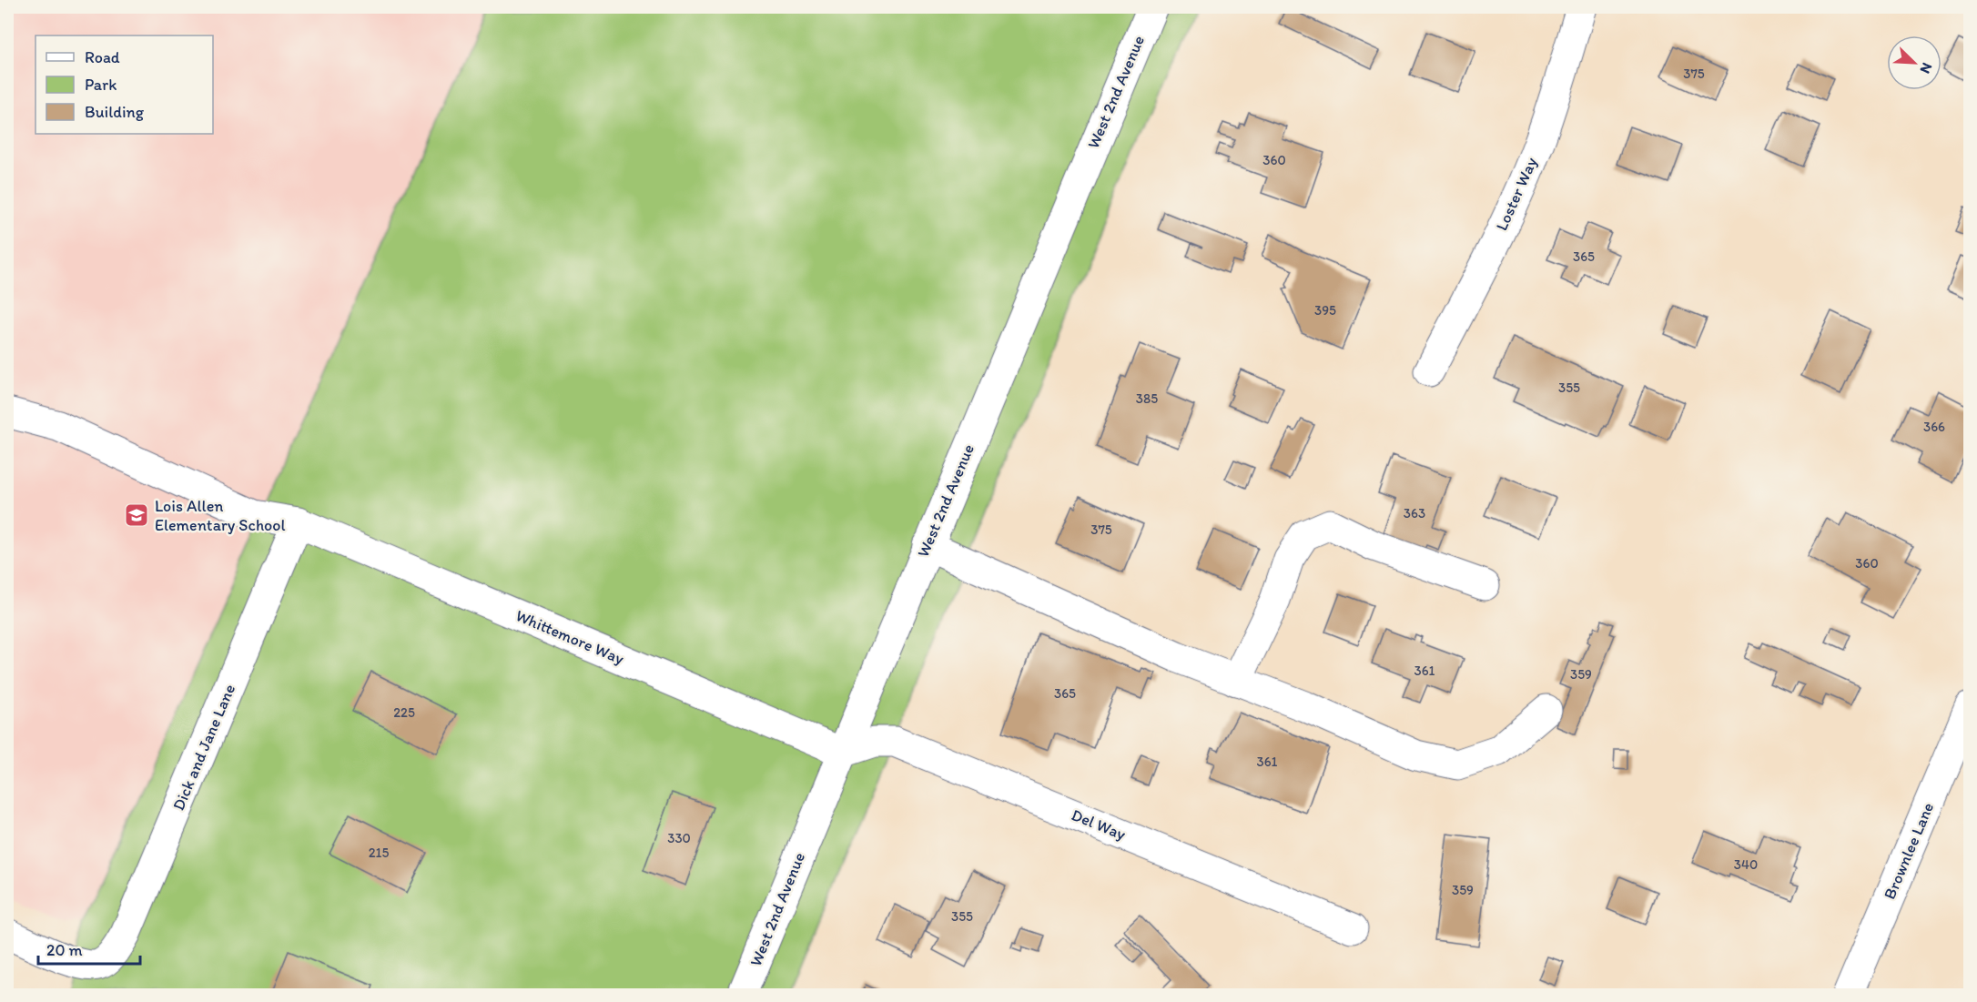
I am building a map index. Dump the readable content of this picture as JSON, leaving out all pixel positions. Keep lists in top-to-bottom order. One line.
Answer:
{"streets":{"street":["West 2nd Avenue","Loster Way","Whittemore Way","Dick and Jane Lane","Del Way","Brownlee Lane"]},"crossings":[["West 2nd Avenue","Whittemore Way"],["West 2nd Avenue","Del Way"],["Whittemore Way","Dick and Jane Lane"],["Whittemore Way","Del Way"]],"places":{"school or university":["Lois Allen Elementary School"]},"house_numbers":["375","360","365","395","355","385","366","363","375","360","361","359","365","225","361","330","215","340","359","355"],"legend":["Road","Park","Building"],"scale_bar":"20 m","north":"bottom right"}
